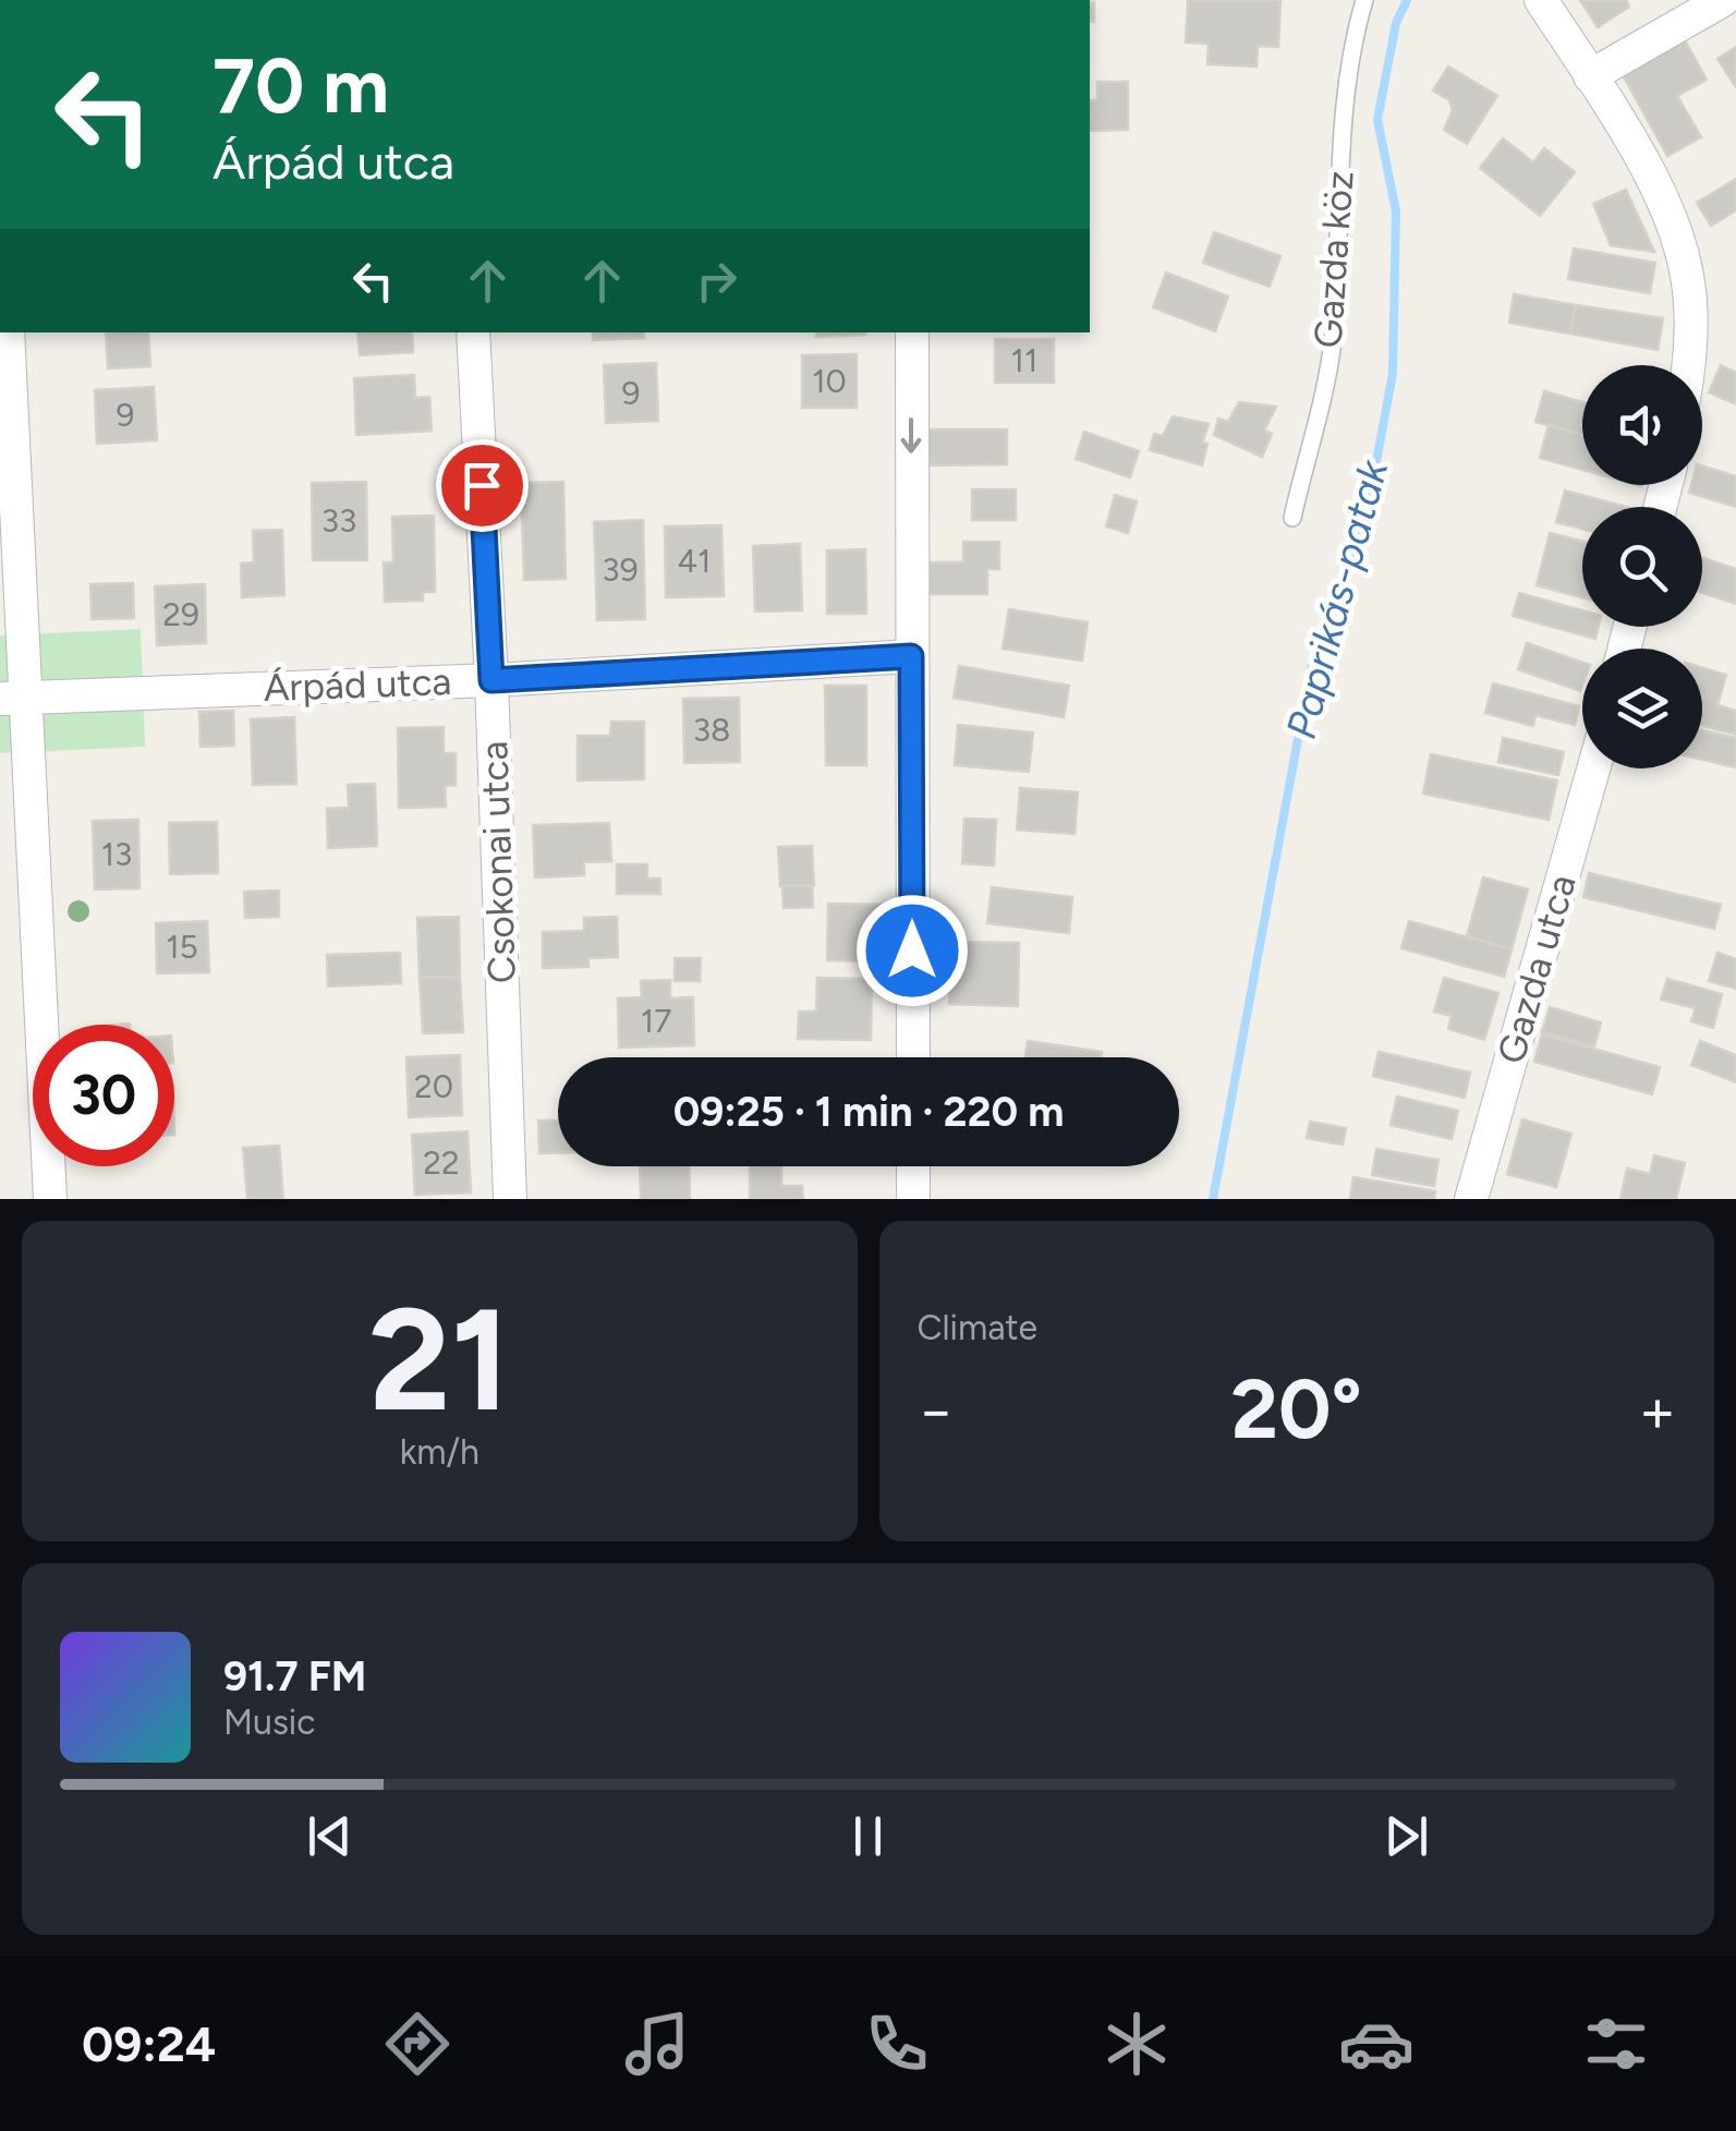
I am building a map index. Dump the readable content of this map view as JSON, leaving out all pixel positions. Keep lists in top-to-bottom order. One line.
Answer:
{"streets":{"street":["Árpád utca","Csokonai utca","Gazda utca"],"lane":["Gazda köz"]},"crossings":[["Árpád utca","Csokonai utca"]],"water":["Paprikás-patak"],"house_numbers":["11","10","9","9","33","41","39","29","38","13","15","17","20","22"],"page":{"turn":["70 m","Árpád utca"],"limit":"30","trip":"09:25 · 1 min · 220 m","tile":[["21","km/h"],"Climate"],"heat":["−","20°","+"],"song":["91.7 FM","Music"],"tabs":"09:24"}}
